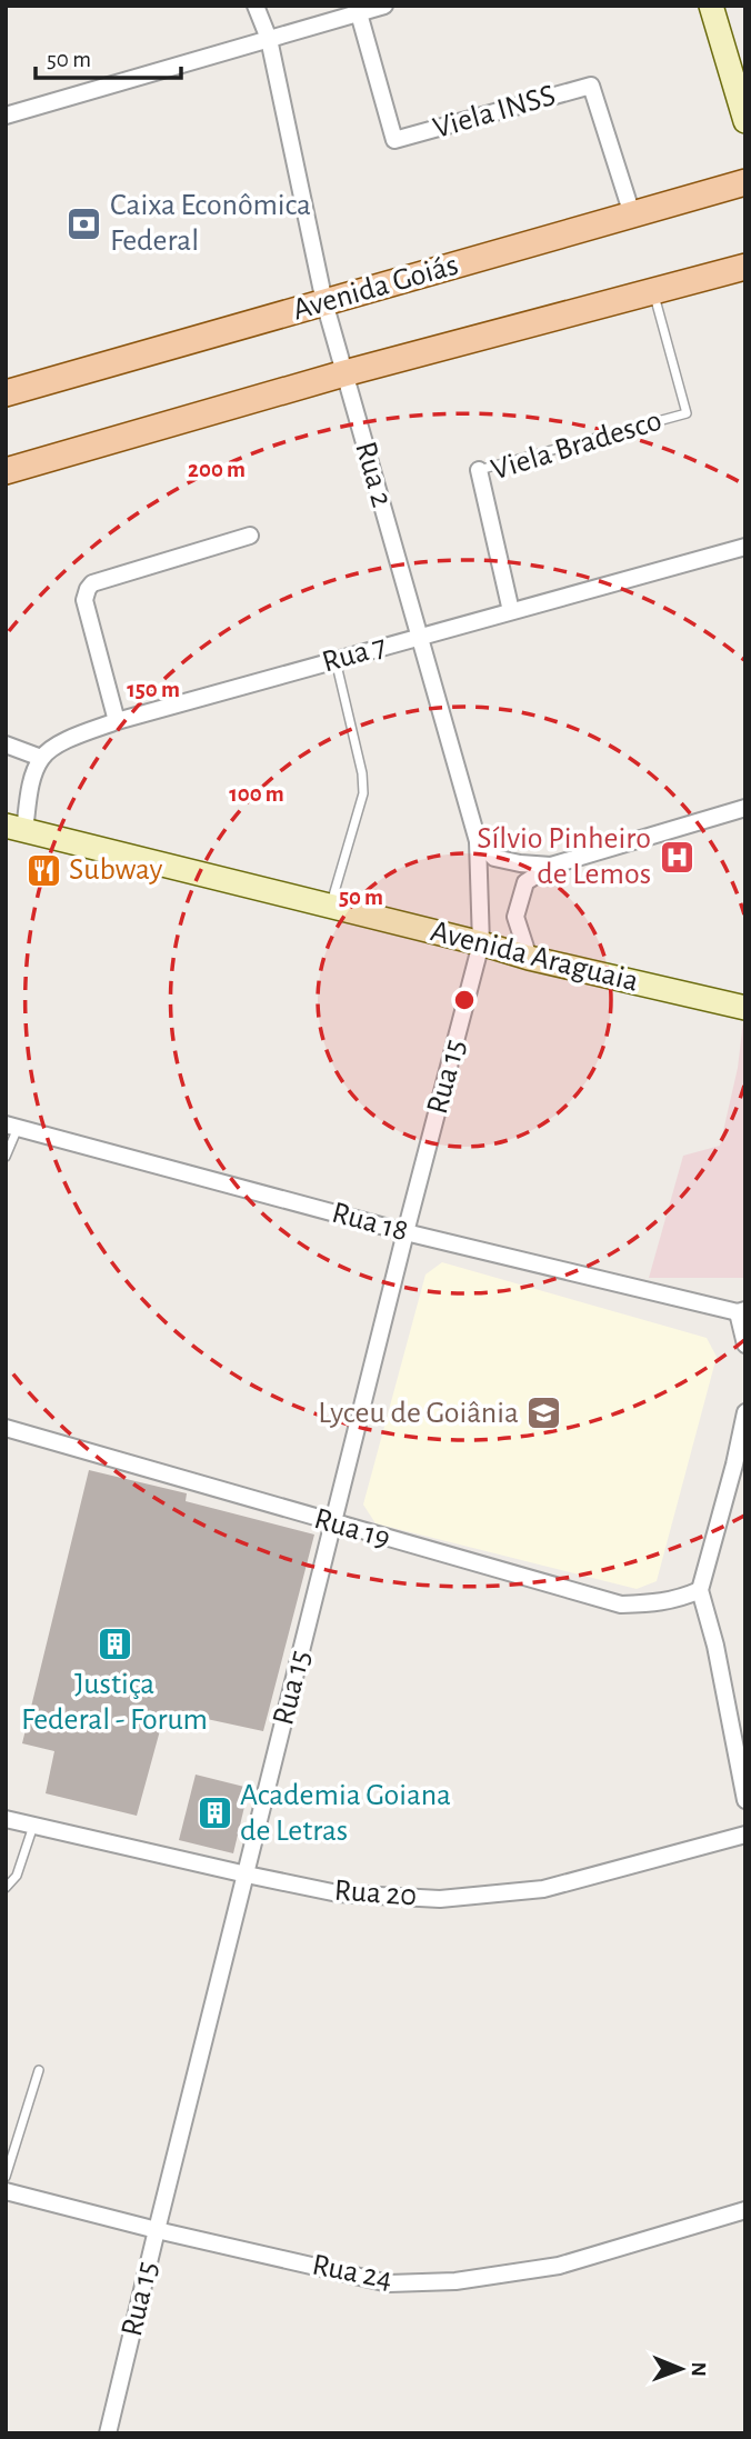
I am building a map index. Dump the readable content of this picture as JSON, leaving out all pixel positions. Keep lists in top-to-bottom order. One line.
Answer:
{"streets":{"main road":["Avenida Goiás","Avenida Araguaia"],"street":["Viela INSS","Viela Bradesco","Rua 2","Rua 7","Rua 15","Rua 18","Rua 19","Rua 20","Rua 24"]},"crossings":[["Viela INSS","Avenida Goiás"],["Avenida Goiás","Rua 2"],["Viela Bradesco","Rua 7"],["Rua 2","Rua 7"],["Rua 2","Avenida Araguaia"],["Rua 2","Rua 15"],["Avenida Araguaia","Rua 15"],["Rua 15","Rua 18"],["Rua 15","Rua 19"],["Rua 15","Rua 20"],["Rua 15","Rua 24"]],"places":{"bank":["Caixa Econômica Federal"],"hospital":["Sílvio Pinheiro de Lemos"],"restaurant":["Subway"],"school or university":["Lyceu de Goiânia"],"building":["Justiça Federal - Forum","Academia Goiana de Letras"]},"scale_bar":"50 m","north":"right","rings":["200 m","150 m","100 m","50 m"]}
